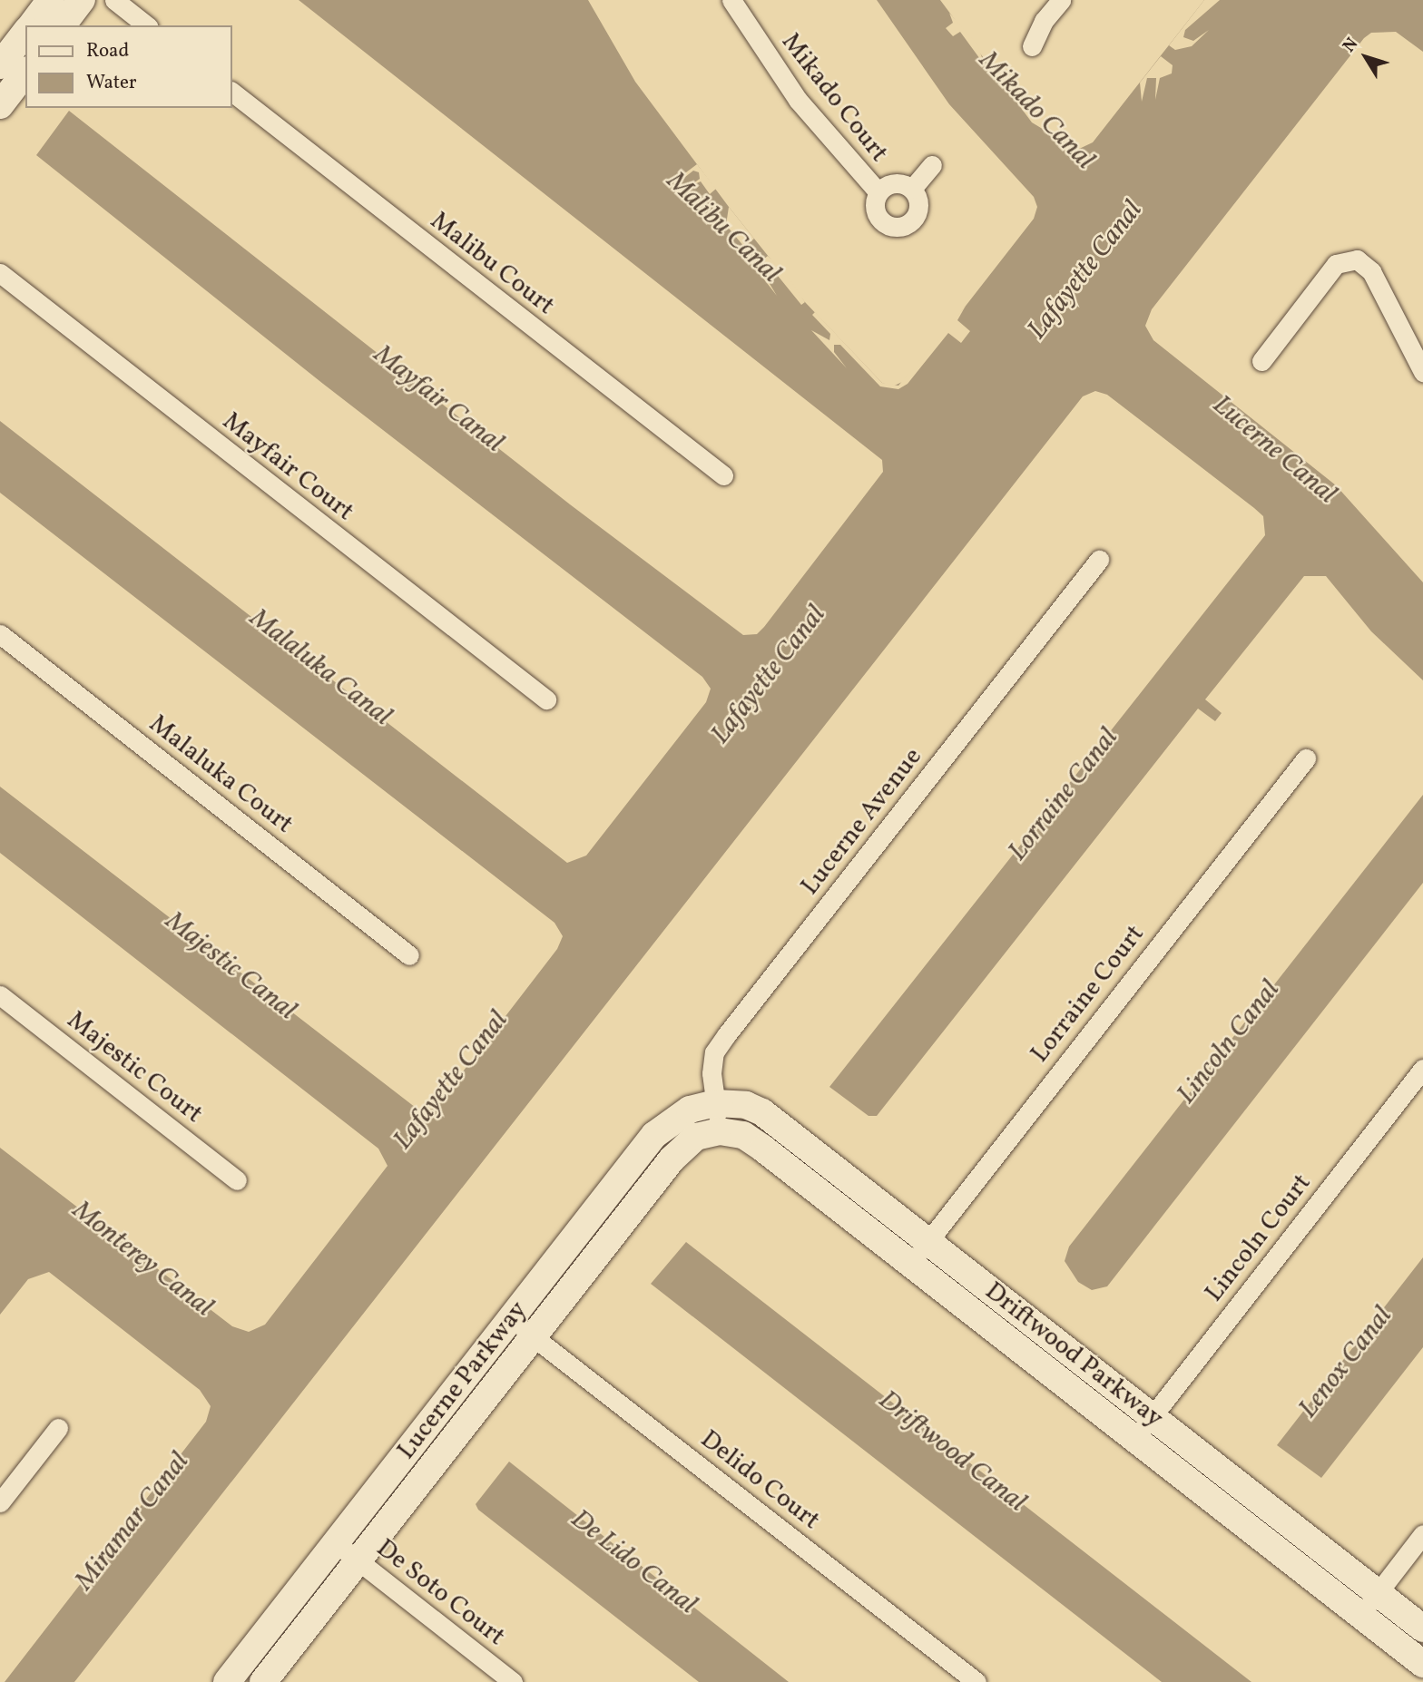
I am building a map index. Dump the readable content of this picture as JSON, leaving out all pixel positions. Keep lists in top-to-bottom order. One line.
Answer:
{"streets":{"street":["Mikado Court","Malibu Court","Mayfair Court","Malaluka Court","Lucerne Avenue","Lorraine Court","Majestic Court","Lincoln Court","Driftwood Parkway","Lucerne Parkway","Delido Court","De Soto Court"]},"crossings":[["Lucerne Avenue","Driftwood Parkway"],["Lucerne Avenue","Lucerne Parkway"],["Lorraine Court","Driftwood Parkway"],["Lincoln Court","Driftwood Parkway"],["Driftwood Parkway","Lucerne Parkway"],["Lucerne Parkway","Delido Court"],["Lucerne Parkway","De Soto Court"]],"water":["Mikado Canal","Malibu Canal","Lafayette Canal","Mayfair Canal","Lucerne Canal","Malaluka Canal","Lorraine Canal","Majestic Canal","Lincoln Canal","Monterey Canal","Lenox Canal","Driftwood Canal","Miramar Canal","De Lido Canal"],"legend":["Road","Water"],"north":"top left"}
